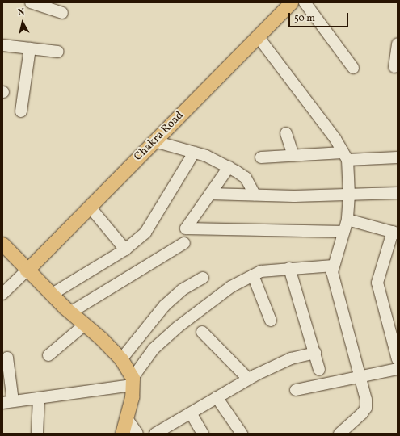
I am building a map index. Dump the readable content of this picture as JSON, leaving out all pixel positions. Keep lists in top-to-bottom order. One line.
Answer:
{"streets":{"main road":["Chakra Road"]},"scale_bar":"50 m","north":"top"}
